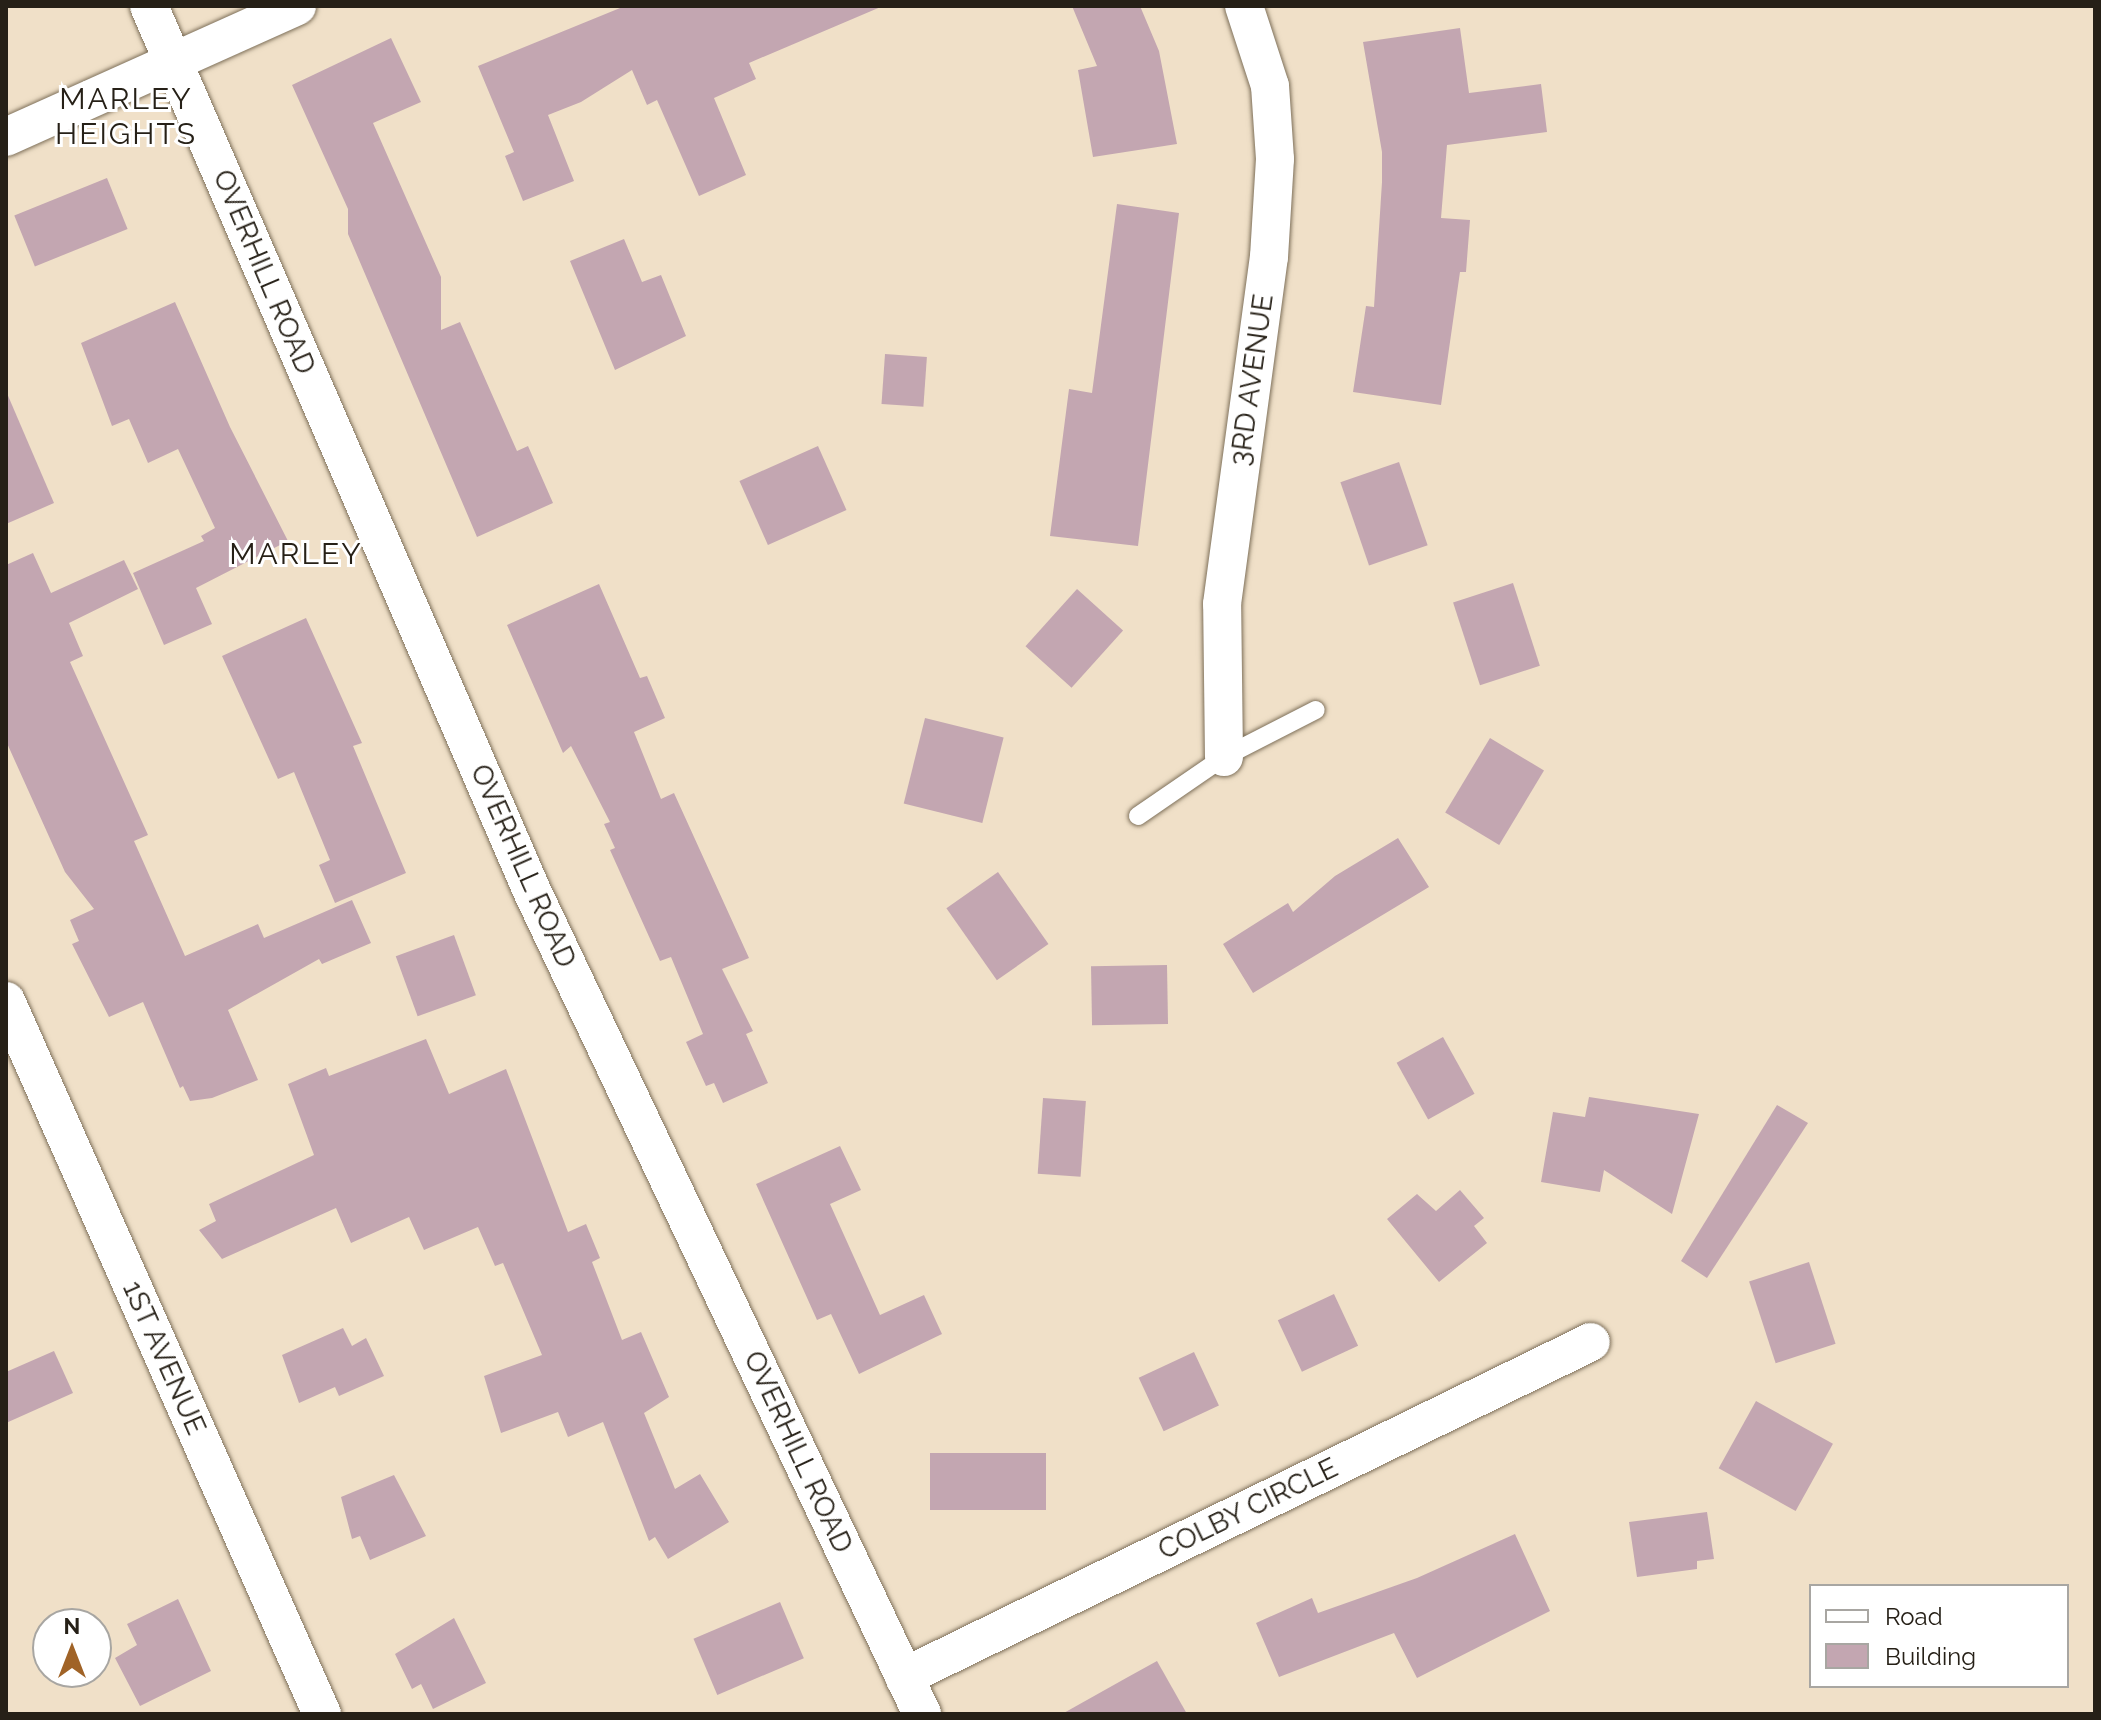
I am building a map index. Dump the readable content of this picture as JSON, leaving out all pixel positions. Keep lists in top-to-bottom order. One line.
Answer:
{"streets":{"street":["OVERHILL ROAD","3RD AVENUE","1ST AVENUE","COLBY CIRCLE"]},"crossings":[["OVERHILL ROAD","COLBY CIRCLE"]],"districts":["MARLEY HEIGHTS","MARLEY"],"legend":["Road","Building"],"north":"top"}
